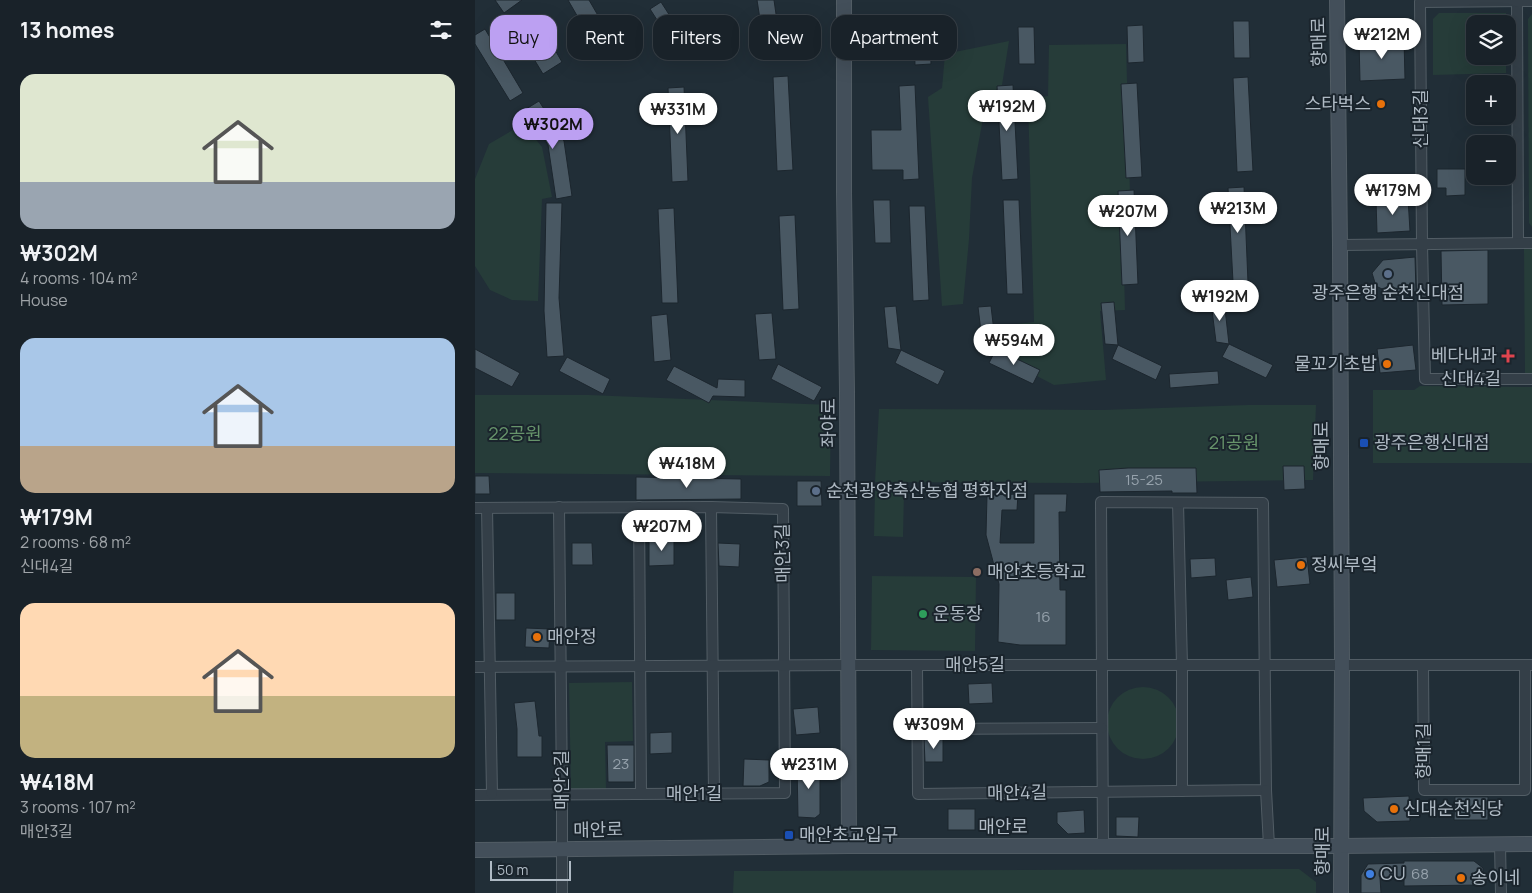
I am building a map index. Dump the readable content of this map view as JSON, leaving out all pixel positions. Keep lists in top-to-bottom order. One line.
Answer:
{"streets":{"street":["향매로","신대3길","신대4길","좌야로","매안3길","매안5길","향매1길","매안2길","매안4길","매안1길","매안로"]},"crossings":[["향매로","매안5길"],["향매로","향매1길"],["향매로","매안로"],["신대3길","신대4길"],["좌야로","매안5길"],["좌야로","매안로"],["매안3길","매안2길"],["매안3길","매안1길"],["매안5길","향매1길"],["매안5길","매안4길"],["매안2길","매안1길"],["매안2길","매안로"]],"parks":["22공원","21공원"],"places":{"other":["스타벅스","광주은행 순천신대점","물꼬기초밥","순천광양축산농협 평화지점","정씨부엌","매안초등학교","운동장","매안정","신대순천식당","CU","송이네"],"health":["베다내과"],"transit":["광주은행신대점","매안초교입구"]},"house_numbers":["15-25","16","23","68"],"scale_bar":"50 m","page":{"heading":"13 homes","map_buttons":["+","−"],"chip":["Buy","Rent","Filters","New","Apartment"],"price":["₩212M","₩192M","₩331M","₩302M","₩179M","₩213M","₩207M","₩192M","₩594M","₩418M","₩207M","₩309M","₩231M"],"list":[{"name":"₩302M","note":"4 rooms · 104 m² · House"},{"name":"₩179M","note":"2 rooms · 68 m² · 신대4길"},{"name":"₩418M","note":"3 rooms · 107 m² · 매안3길"}],"scale":"50 m"}}
